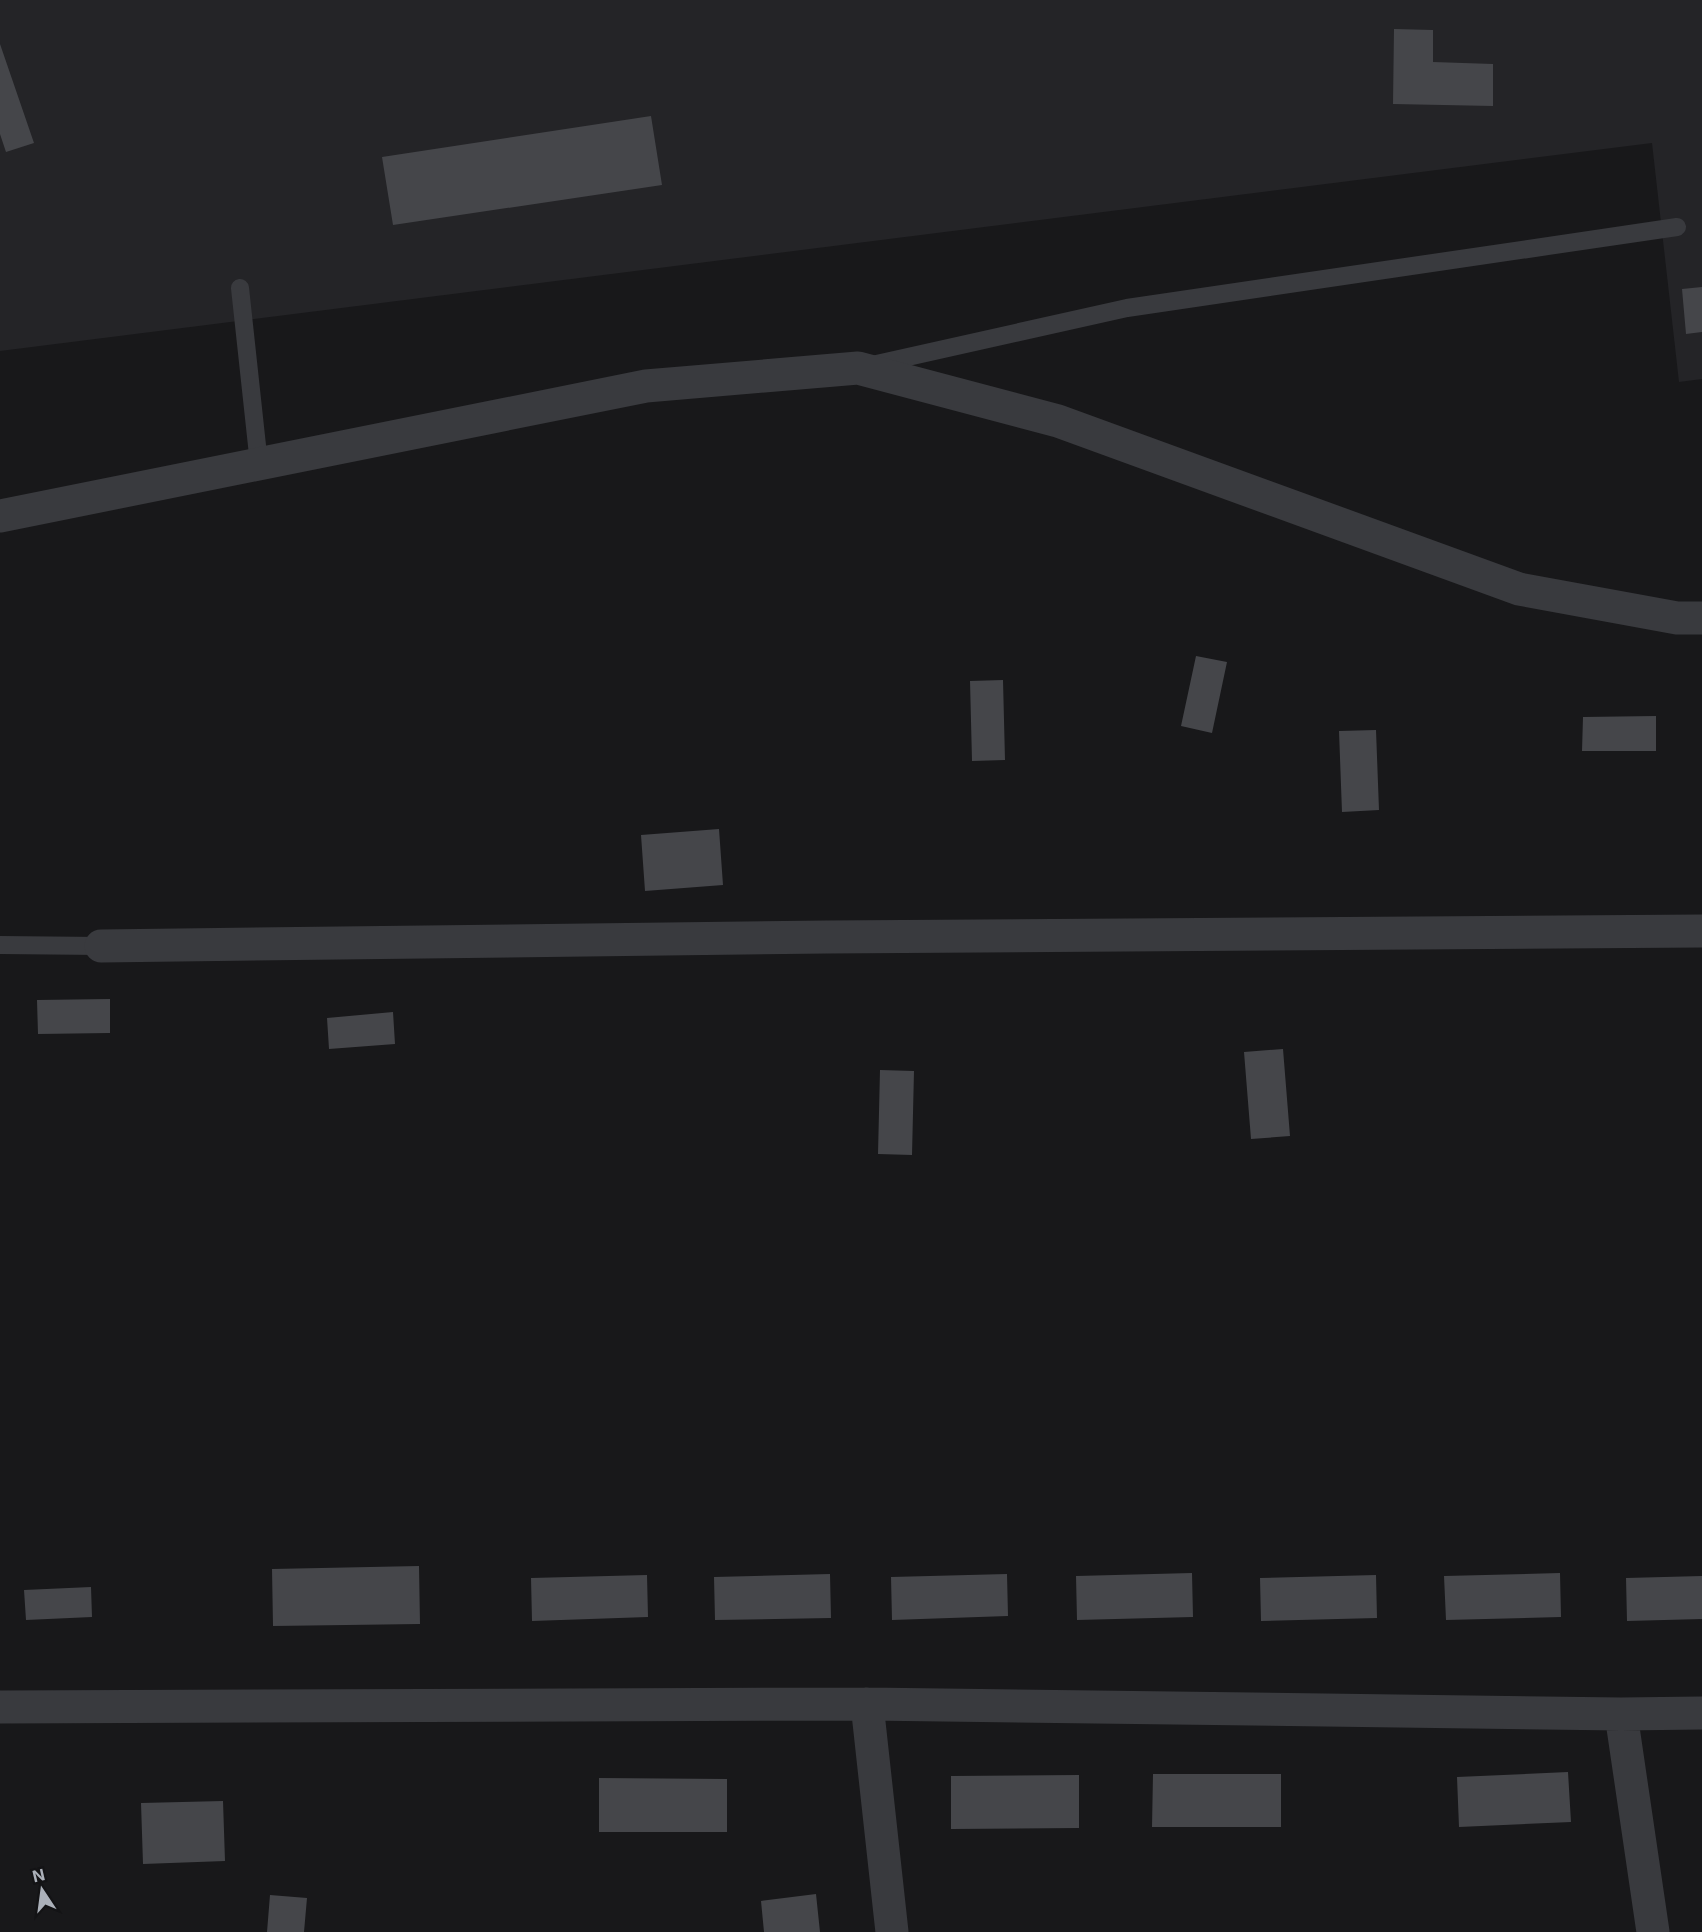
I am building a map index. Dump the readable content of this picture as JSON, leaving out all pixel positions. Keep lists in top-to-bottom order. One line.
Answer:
{"north":"top"}
